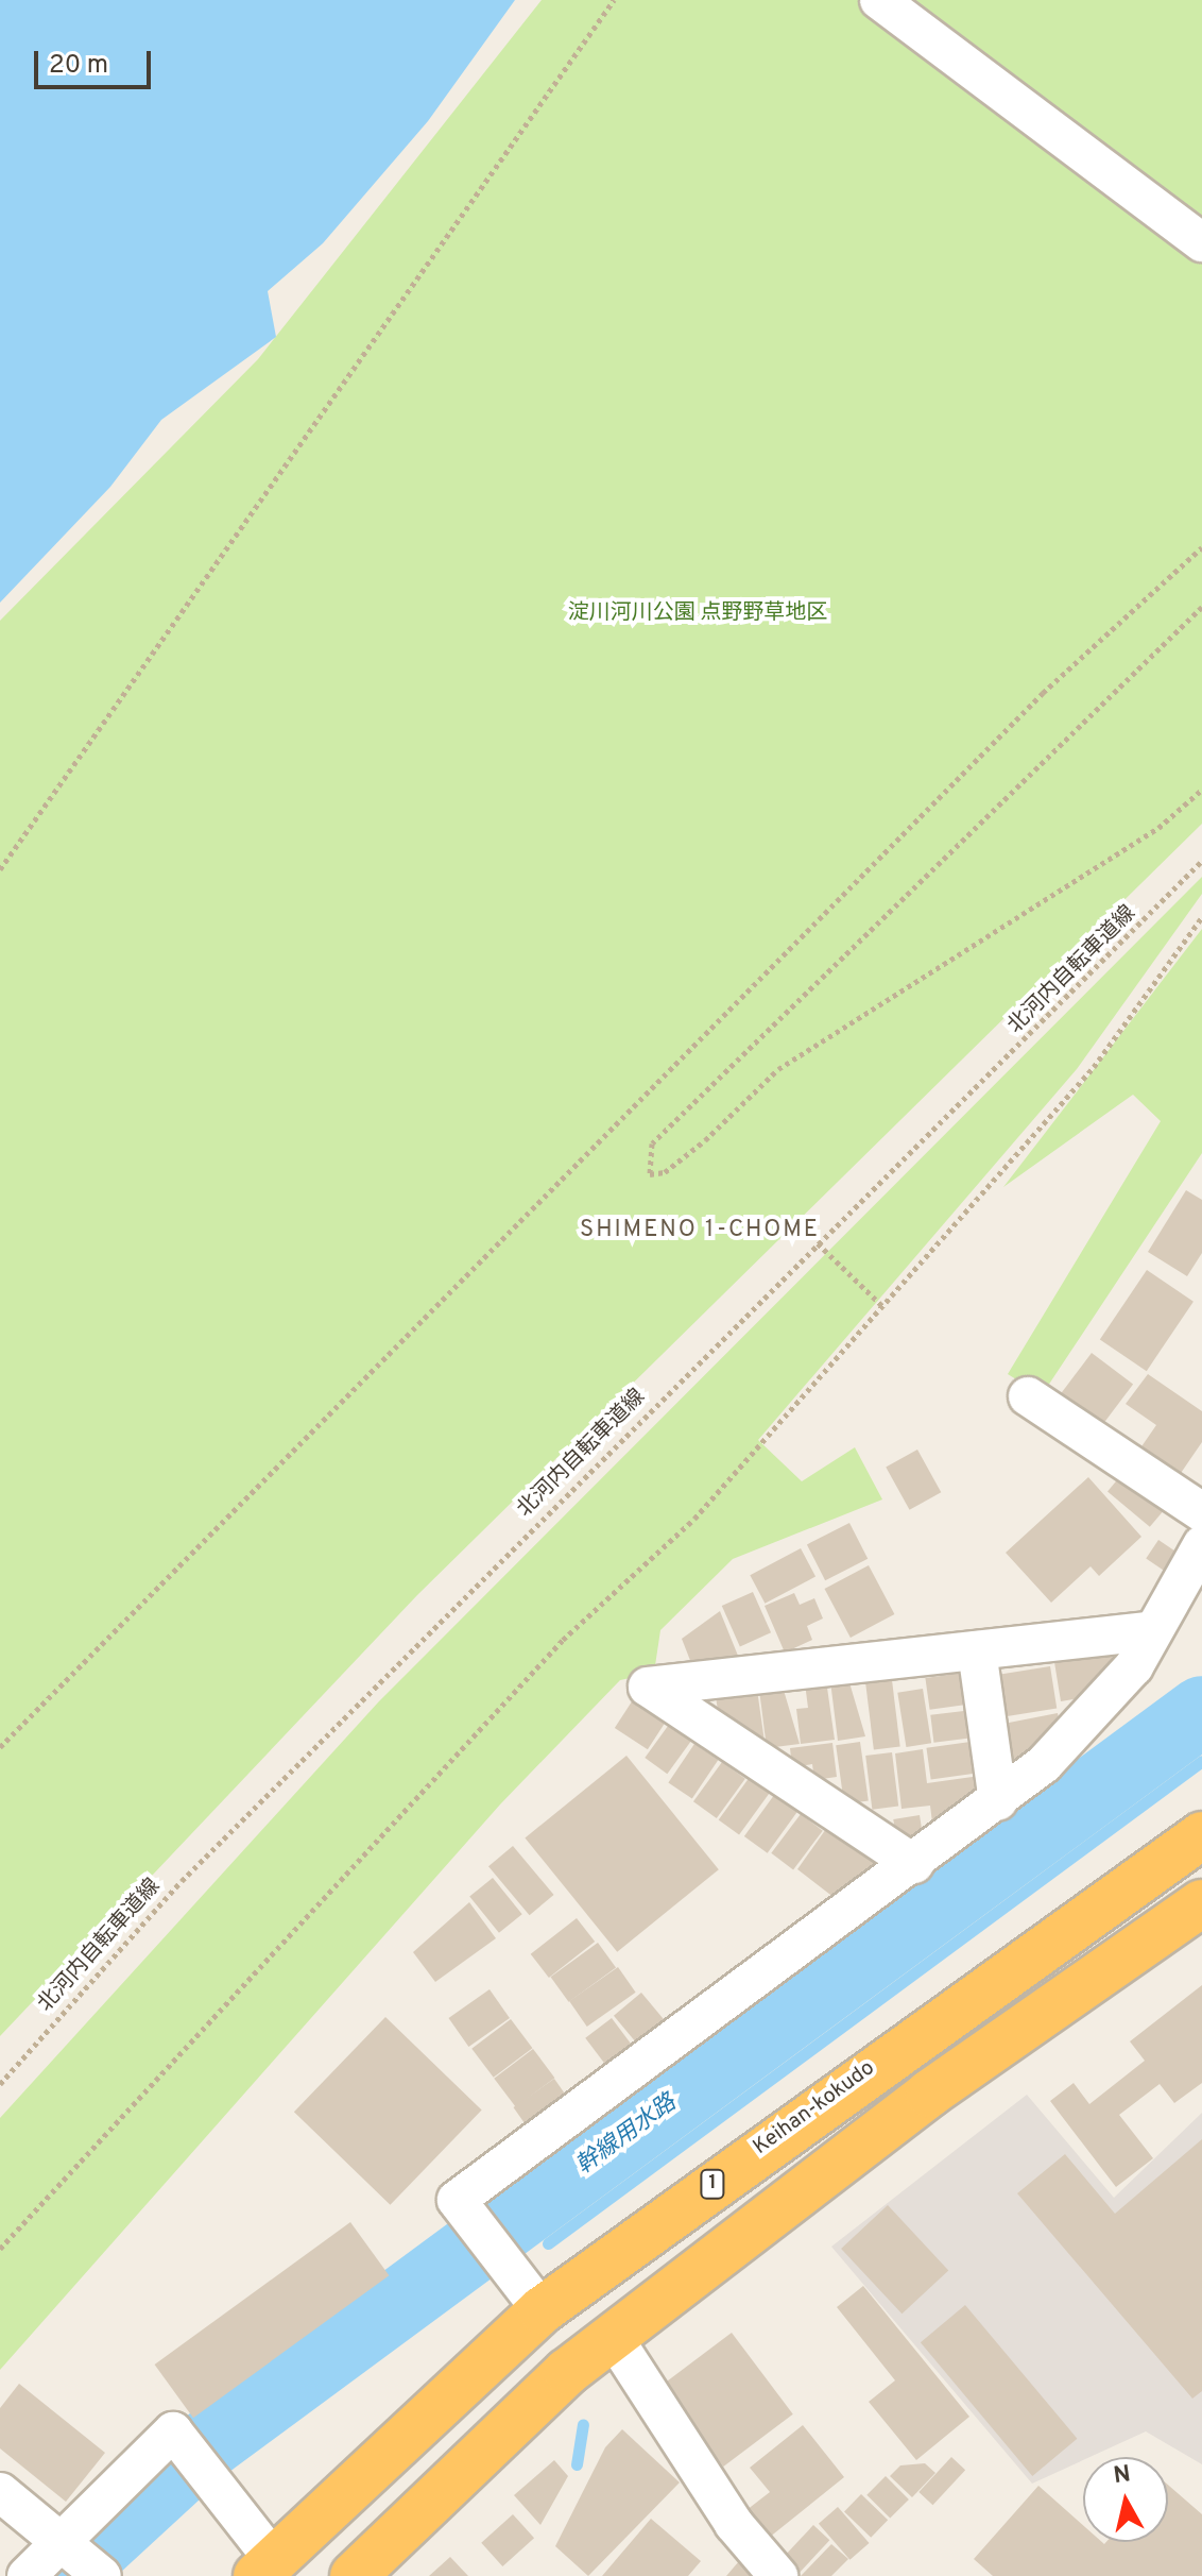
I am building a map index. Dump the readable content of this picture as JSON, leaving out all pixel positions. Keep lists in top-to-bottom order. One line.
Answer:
{"streets":{"highway":["Keihan-kokudo","1"],"path":["北河内自転車道線"]},"districts":["SHIMENO 1-CHOME"],"water":["幹線用水路"],"parks":["淀川河川公園 点野野草地区"],"scale_bar":"20 m","north":"top"}
